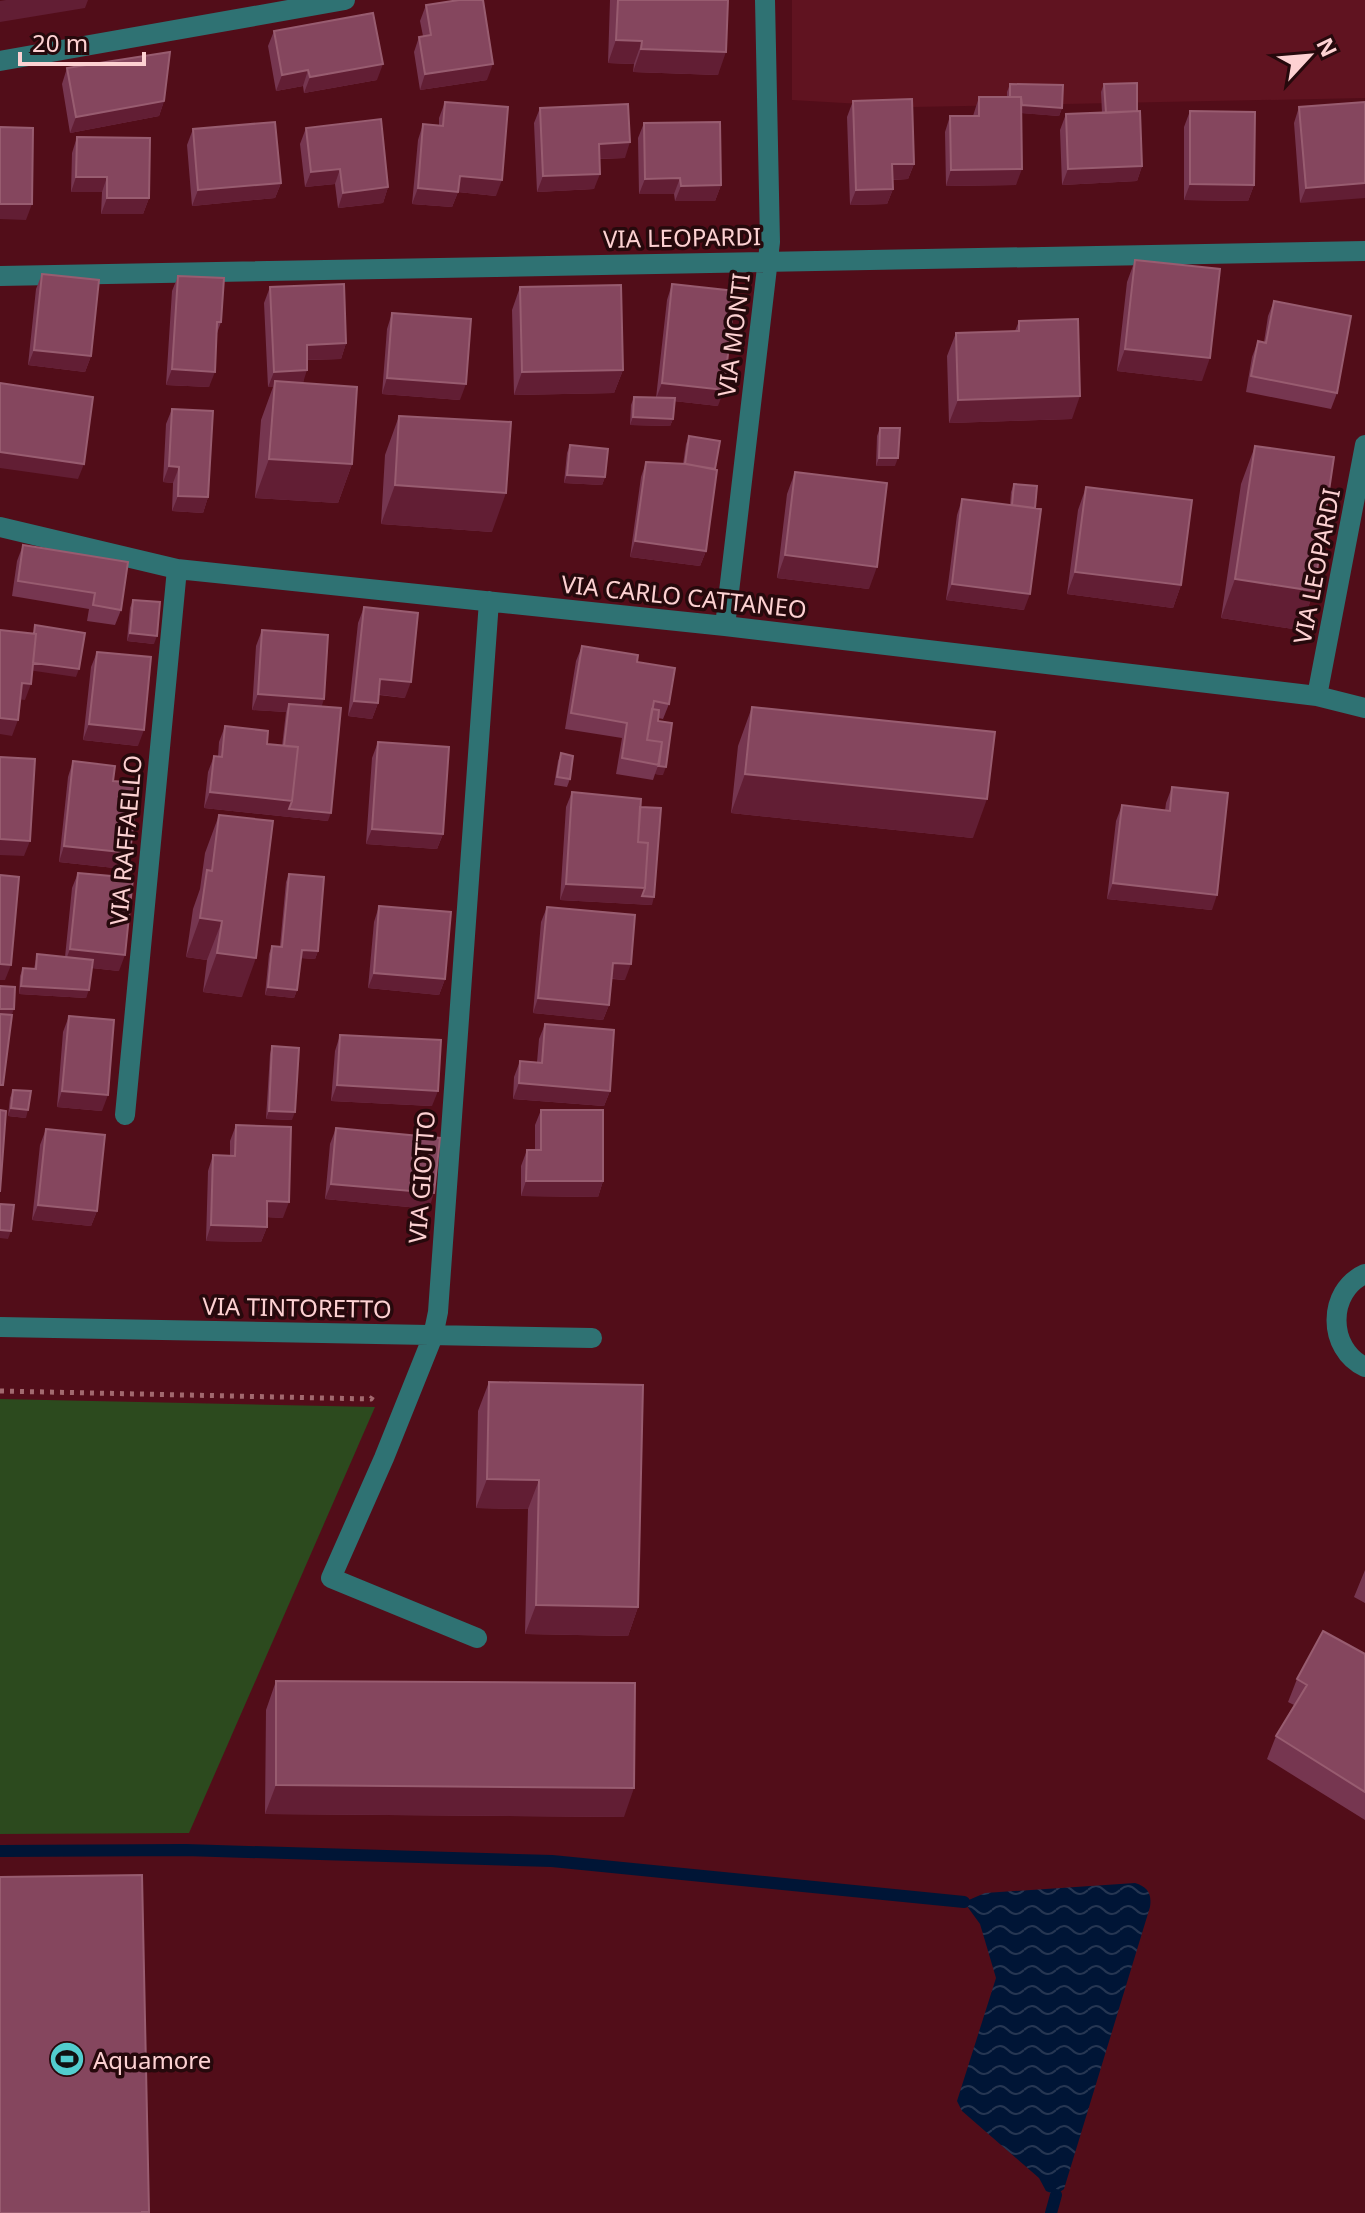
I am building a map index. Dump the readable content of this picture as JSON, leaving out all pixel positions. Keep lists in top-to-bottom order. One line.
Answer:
{"streets":{"street":["VIA LEOPARDI","VIA MONTI","VIA CARLO CATTANEO","VIA RAFFAELLO","VIA GIOTTO","VIA TINTORETTO"]},"crossings":[["VIA LEOPARDI","VIA MONTI"],["VIA LEOPARDI","VIA CARLO CATTANEO"],["VIA MONTI","VIA CARLO CATTANEO"],["VIA CARLO CATTANEO","VIA RAFFAELLO"],["VIA CARLO CATTANEO","VIA GIOTTO"],["VIA GIOTTO","VIA TINTORETTO"]],"places":{"sports":["Aquamore"]},"scale_bar":"20 m","north":"top right"}
